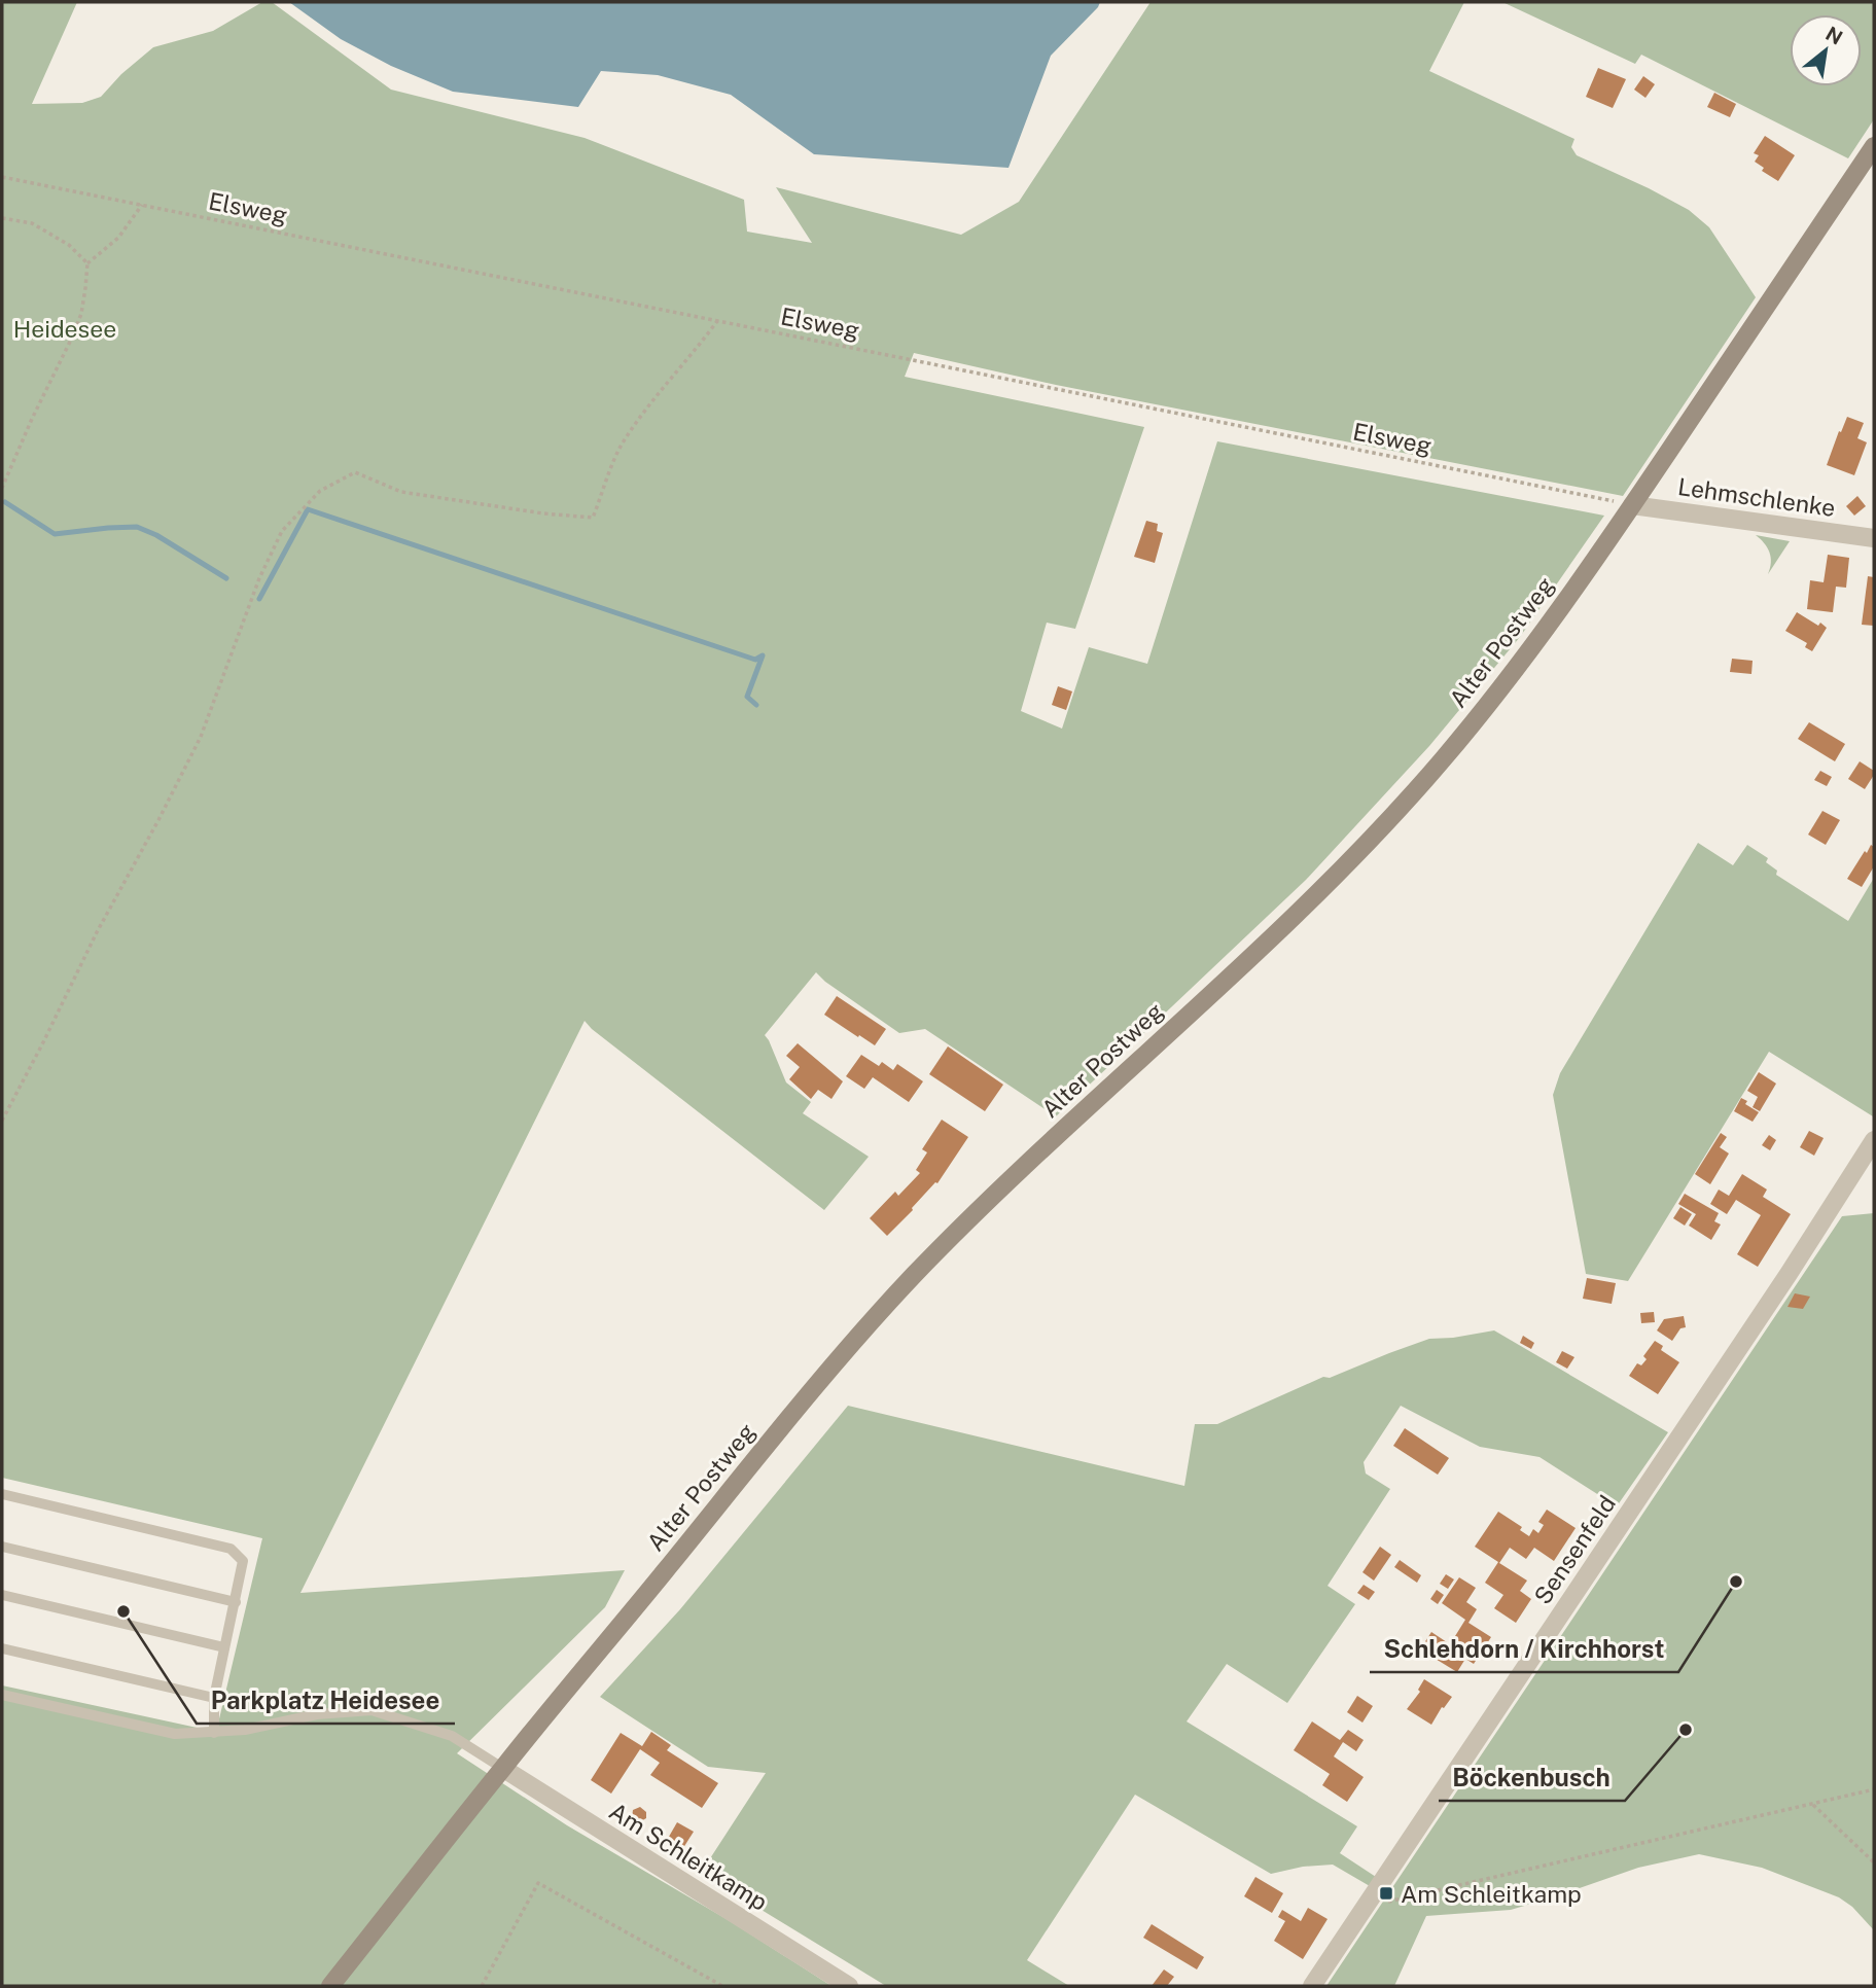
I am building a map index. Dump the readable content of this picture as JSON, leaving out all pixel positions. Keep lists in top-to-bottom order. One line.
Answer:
{"streets":{"main road":["Alter Postweg"],"street":["Lehmschlenke","Sensenfeld","Am Schleitkamp"],"path":["Elsweg"]},"crossings":[["Elsweg","Lehmschlenke"],["Elsweg","Alter Postweg"],["Lehmschlenke","Alter Postweg"],["Alter Postweg","Am Schleitkamp"]],"parks":["Heidesee"],"places":{"other":["Schlehdorn / Kirchhorst","Parkplatz Heidesee","Böckenbusch"],"transit":["Am Schleitkamp"]},"north":"top right"}
